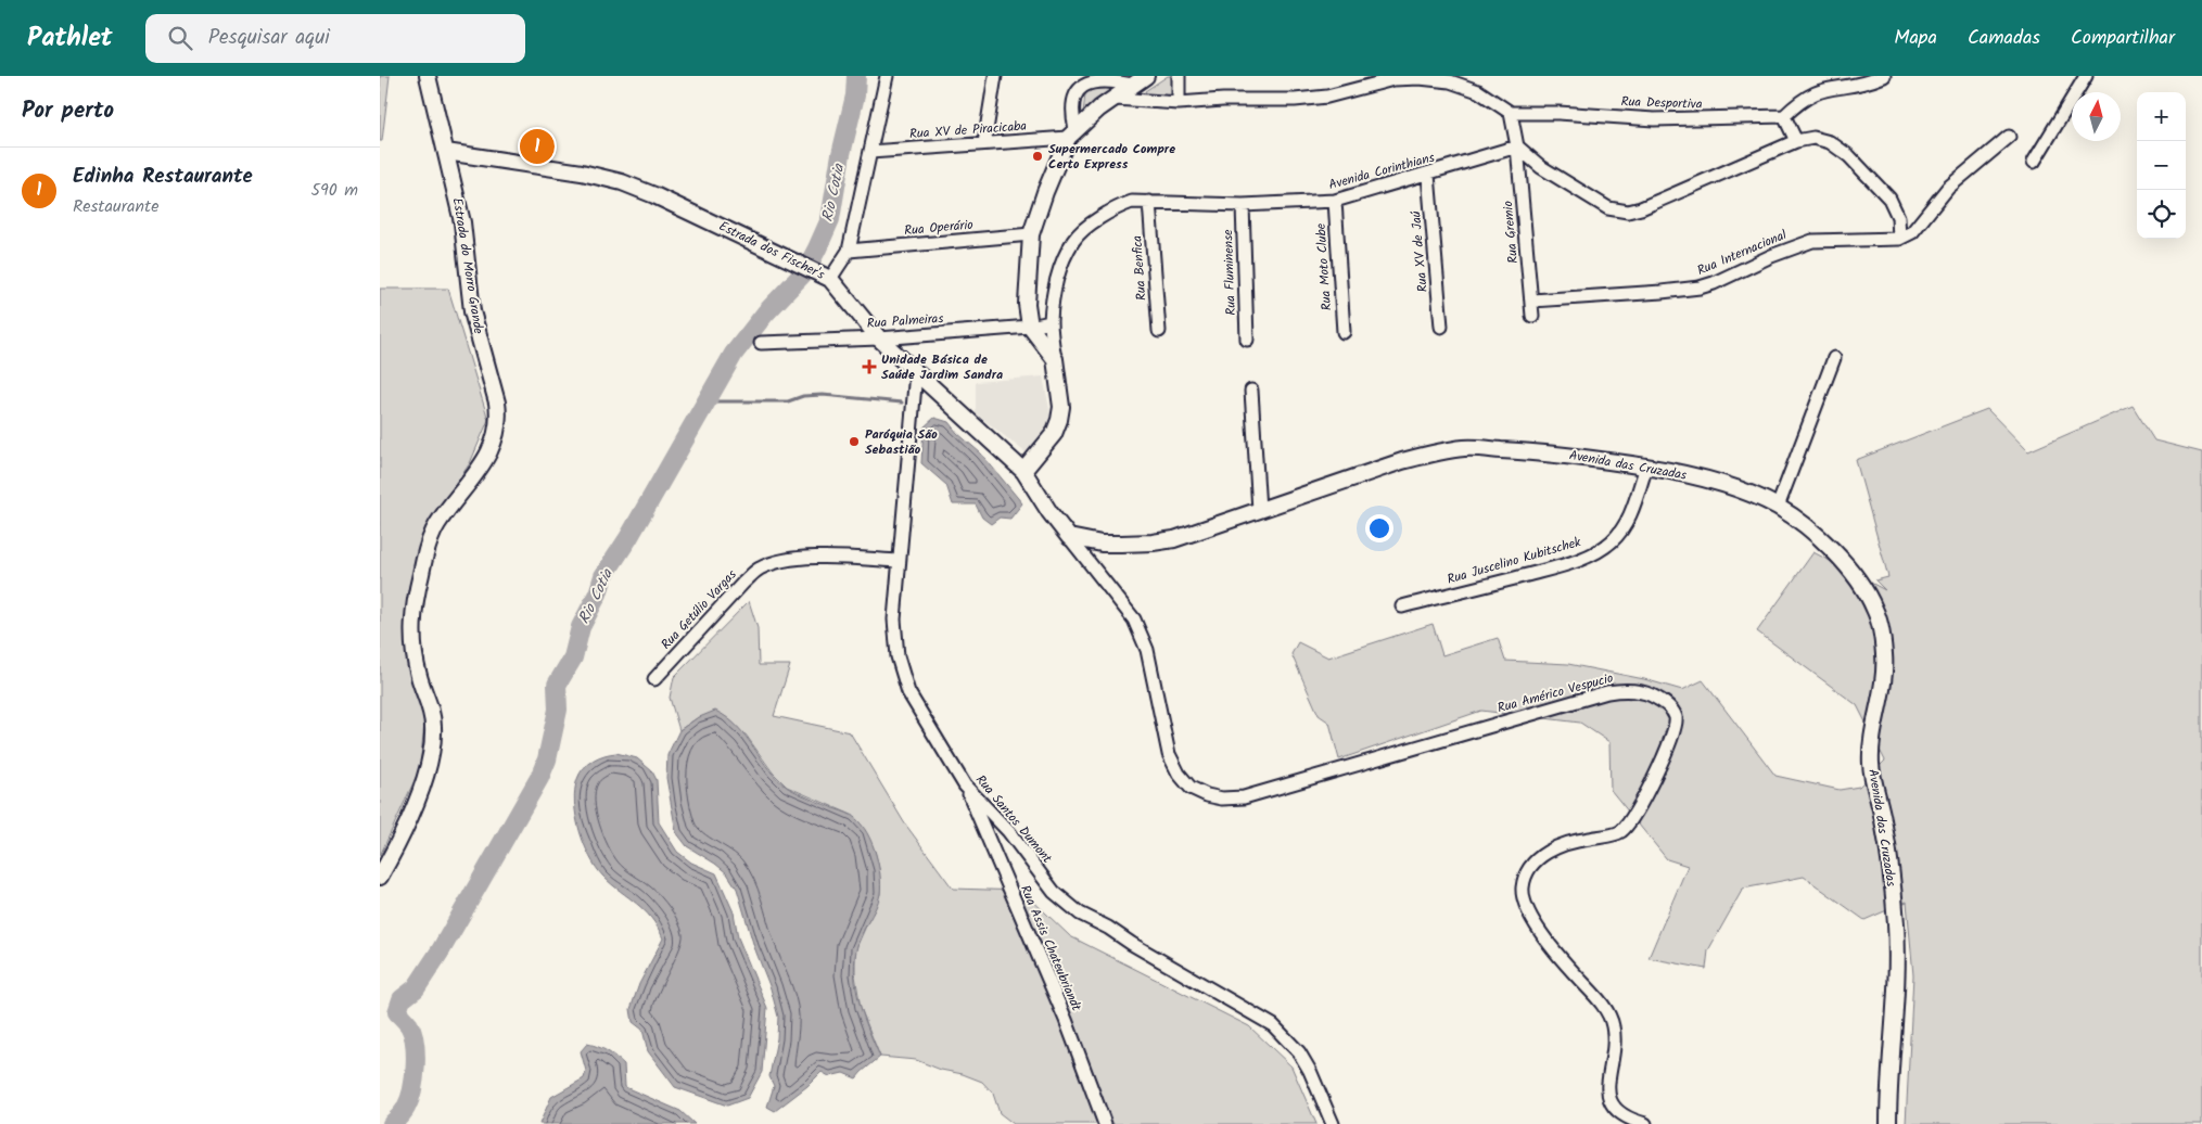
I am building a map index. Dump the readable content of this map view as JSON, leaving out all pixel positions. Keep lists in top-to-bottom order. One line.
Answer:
{"streets":{"street":["Rua Desportiva","Rua XV de Piracicaba","Avenida Corinthians","Rua Operário","Rua Gremio","Estrada dos Fischer's","Rua XV de Jaú","Rua Internacional","Estrada do Morro Grande","Rua Moto Clube","Rua Benfica","Rua Fluminense","Rua Palmeiras","Avenida das Cruzadas","Rua Juscelino Kubitschek","Rua Getúlio Vargas","Rua Américo Vespucio","Rua Santos Dumont","Rua Assis Chateubriandt"]},"crossings":[["Rua Desportiva","Rua Gremio"],["Avenida Corinthians","Rua Gremio"],["Avenida Corinthians","Rua XV de Jaú"],["Avenida Corinthians","Rua Moto Clube"],["Avenida Corinthians","Rua Benfica"],["Avenida Corinthians","Rua Fluminense"],["Avenida Corinthians","Rua Palmeiras"],["Rua Gremio","Rua Internacional"],["Estrada dos Fischer's","Estrada do Morro Grande"],["Estrada dos Fischer's","Rua Palmeiras"],["Estrada dos Fischer's","Rua Santos Dumont"],["Avenida das Cruzadas","Rua Juscelino Kubitschek"],["Avenida das Cruzadas","Rua Américo Vespucio"],["Rua Getúlio Vargas","Rua Santos Dumont"],["Rua Santos Dumont","Rua Assis Chateubriandt"]],"water":["Rio Cotia"],"places":{"other":["Supermercado Compre Certo Express","Paróquia São Sebastião"],"health":["Unidade Básica de Saúde Jardim Sandra"]},"north":"top","page":{"header":"Pathlet","search":"Pesquisar aqui","nav":["Mapa","Camadas","Compartilhar"],"heading":"Por perto","map_buttons":["+","−"],"pins":"1","list":[{"mark":"1","name":"Edinha Restaurante","note":"Restaurante","value":"590 m"}]}}
